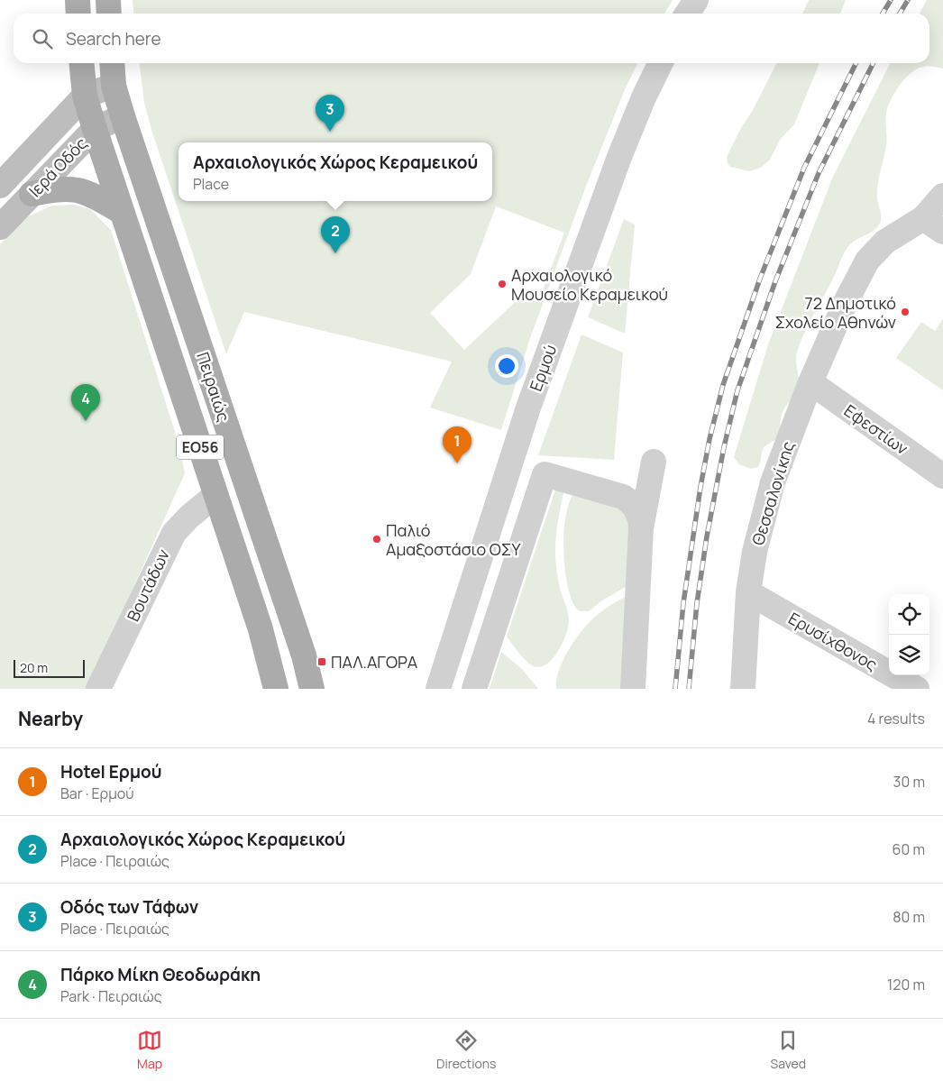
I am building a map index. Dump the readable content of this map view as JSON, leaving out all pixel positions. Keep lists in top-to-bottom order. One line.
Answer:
{"streets":{"main road":["Ιερά Οδός","Πειραιώς","ΕΟ56"],"street":["Ερμού","Εφεστίων","Θεσσαλονίκης","Βουτάδων","Ερυσίχθονος"]},"crossings":[["Ιερά Οδός","Πειραιώς"],["Ιερά Οδός","ΕΟ56"],["Πειραιώς","ΕΟ56"],["Πειραιώς","Βουτάδων"],["Εφεστίων","Θεσσαλονίκης"],["Θεσσαλονίκης","Ερυσίχθονος"]],"places":{"other":["Αρχαιολογικό Μουσείο Κεραμεικού","72 Δημοτικό Σχολείο Αθηνών","Παλιό Αμαξοστάσιο ΟΣΥ"],"transit":["ΠΑΛ.ΑΓΟΡΑ"]},"scale_bar":"20 m","page":{"search":"Search here","pins":["3","2","4","1"],"popup":["Αρχαιολογικός Χώρος Κεραμεικού","Place"],"scale":"20 m","heading":["Nearby","4 results"],"list":[{"mark":"1","name":"Hotel Ερμού","note":"Bar · Ερμού","value":"30 m"},{"mark":"2","name":"Αρχαιολογικός Χώρος Κεραμεικού","note":"Place · Πειραιώς","value":"60 m"},{"mark":"3","name":"Οδός των Τάφων","note":"Place · Πειραιώς","value":"80 m"},{"mark":"4","name":"Πάρκο Μίκη Θεοδωράκη","note":"Park · Πειραιώς","value":"120 m"}],"nav":["Map","Directions","Saved"]}}
